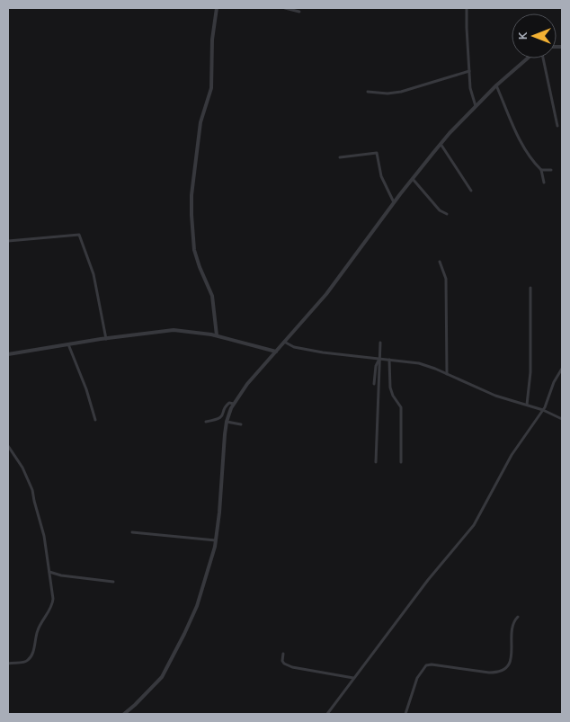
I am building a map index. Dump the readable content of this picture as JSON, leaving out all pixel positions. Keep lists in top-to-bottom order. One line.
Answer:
{"north":"left"}
